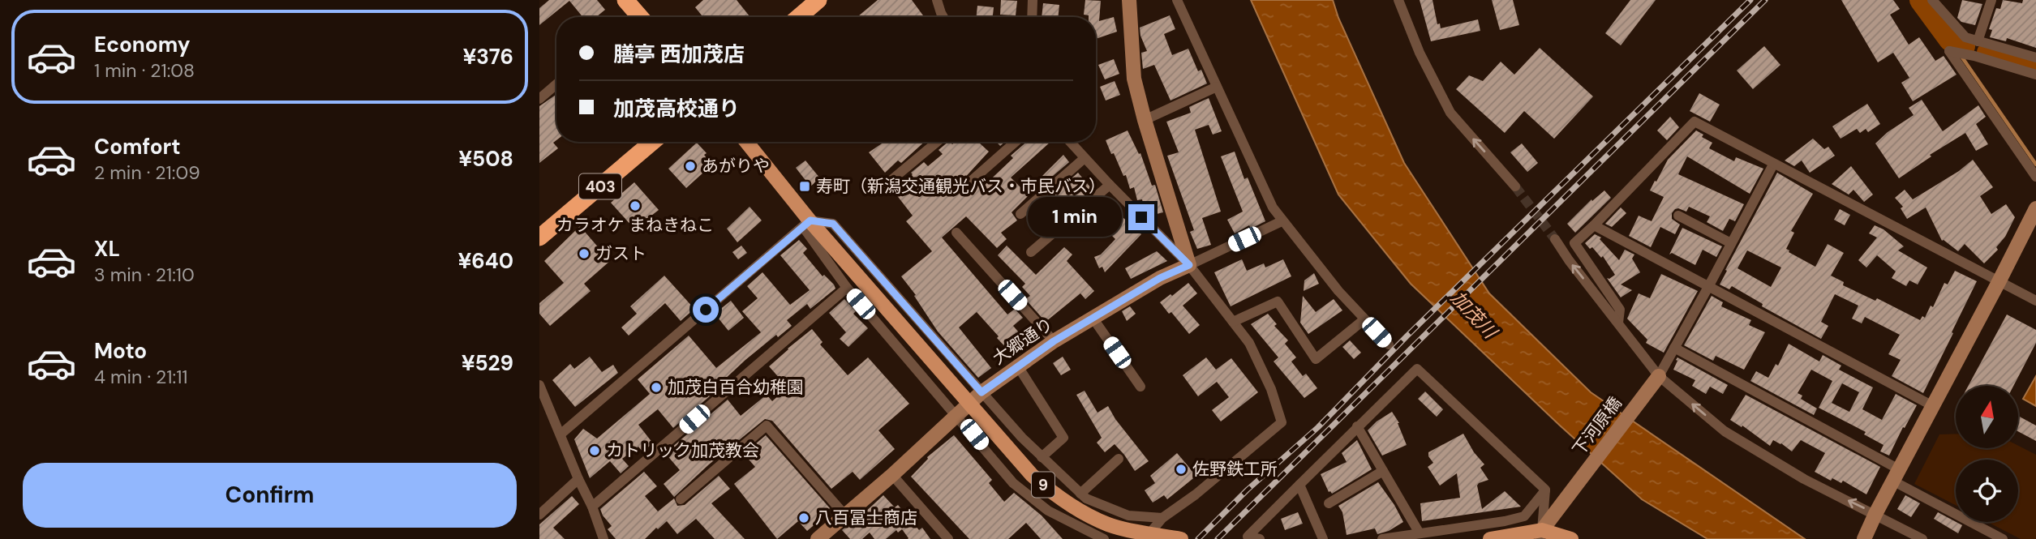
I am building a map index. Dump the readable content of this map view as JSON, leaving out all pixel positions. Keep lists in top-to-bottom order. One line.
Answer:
{"streets":{"highway":["403"],"main road":["9"],"street":["大郷通り","下河原橋"]},"water":["加茂川"],"places":{"other":["あがりや","カラオケ まねきねこ","ガスト","加茂白百合幼稚園","カトリック加茂教会","佐野鉄工所","八百冨士商店"],"transit":["寿町（新潟交通観光バス・市民バス）"]},"north":"top","page":{"list":[{"name":"Economy","note":"1 min · 21:08","value":"¥376"},{"name":"Comfort","note":"2 min · 21:09","value":"¥508"},{"name":"XL","note":"3 min · 21:10","value":"¥640"},{"name":"Moto","note":"4 min · 21:11","value":"¥529"}],"banner":["膳亭 西加茂店","加茂高校通り"],"bubble":"1 min","buttons":"Confirm"}}
